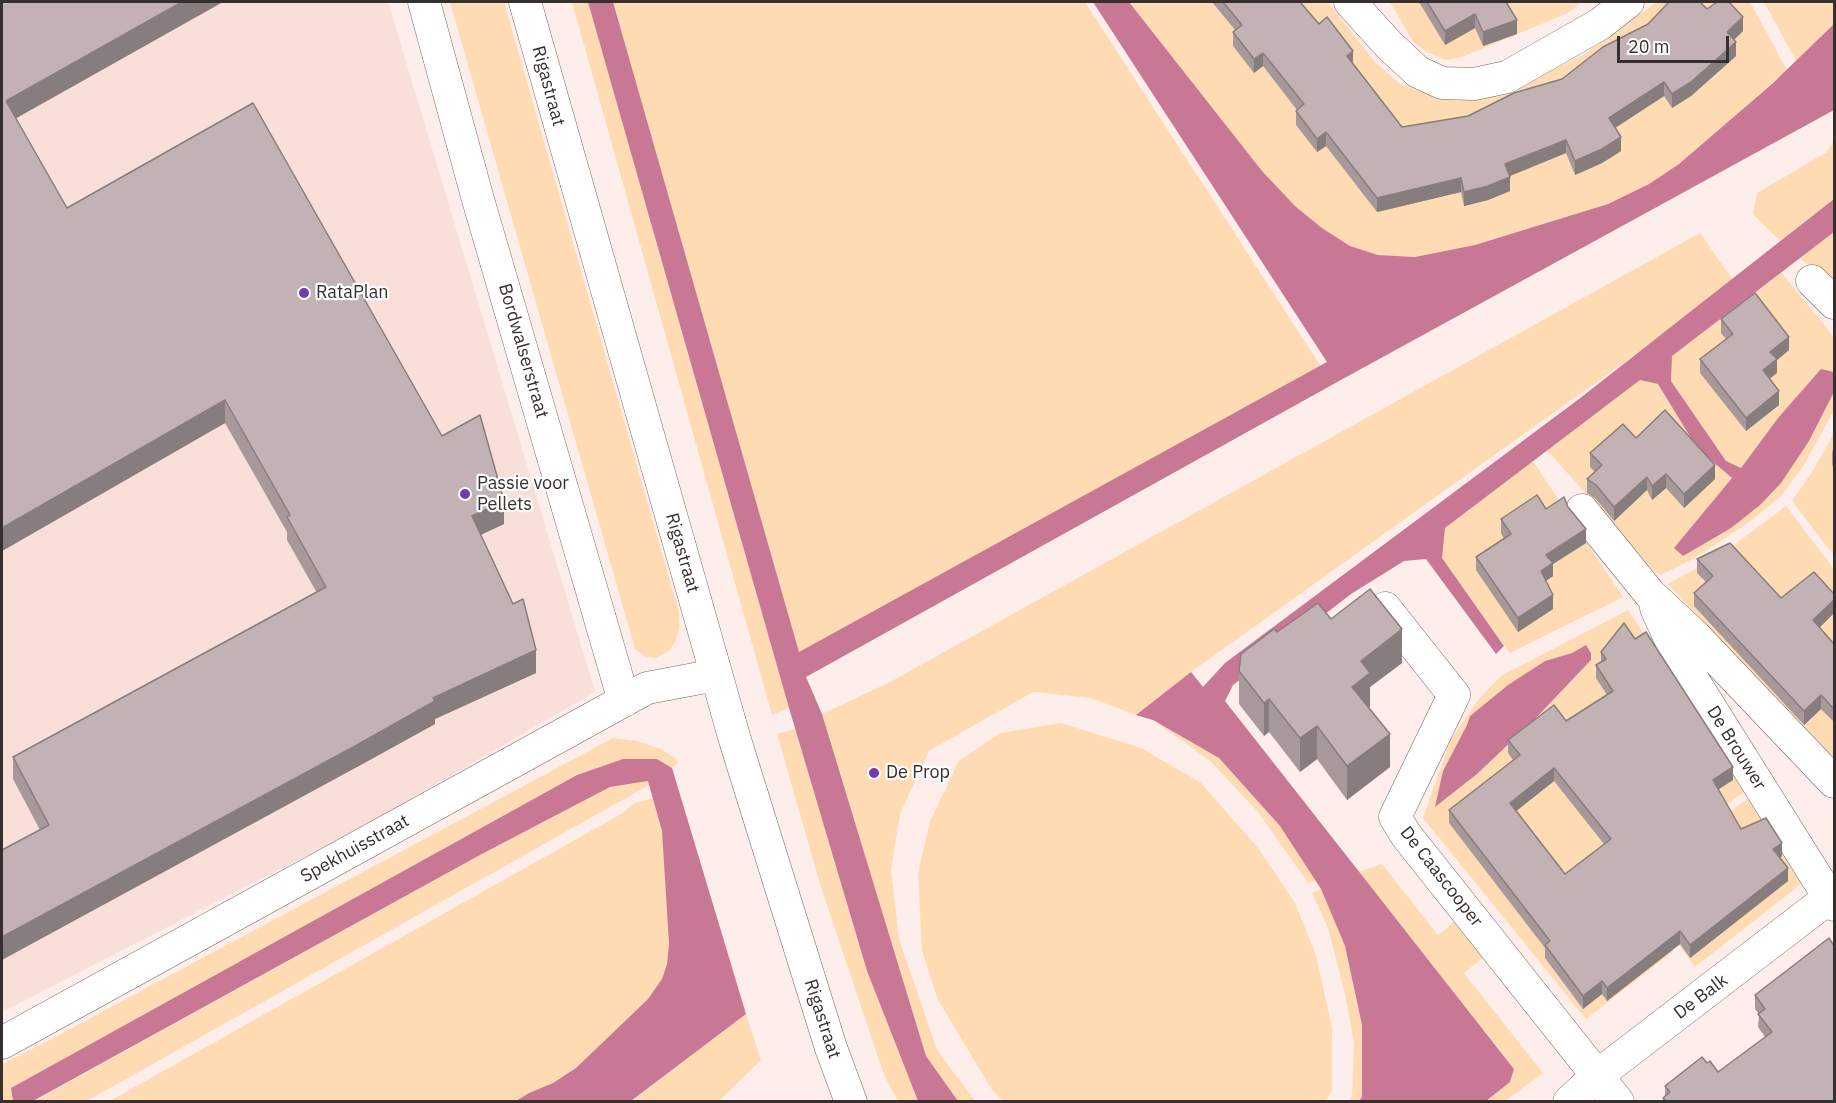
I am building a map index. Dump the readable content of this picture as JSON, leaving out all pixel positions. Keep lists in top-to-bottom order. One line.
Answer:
{"streets":{"street":["Rigastraat","Bordwalserstraat","De Brouwer","Spekhuisstraat","De Caascooper","De Balk"]},"crossings":[["Rigastraat","Spekhuisstraat"],["Bordwalserstraat","Spekhuisstraat"],["De Brouwer","De Balk"],["De Caascooper","De Balk"]],"places":["RataPlan","Passie voor Pellets","De Prop"],"scale_bar":"20 m"}
